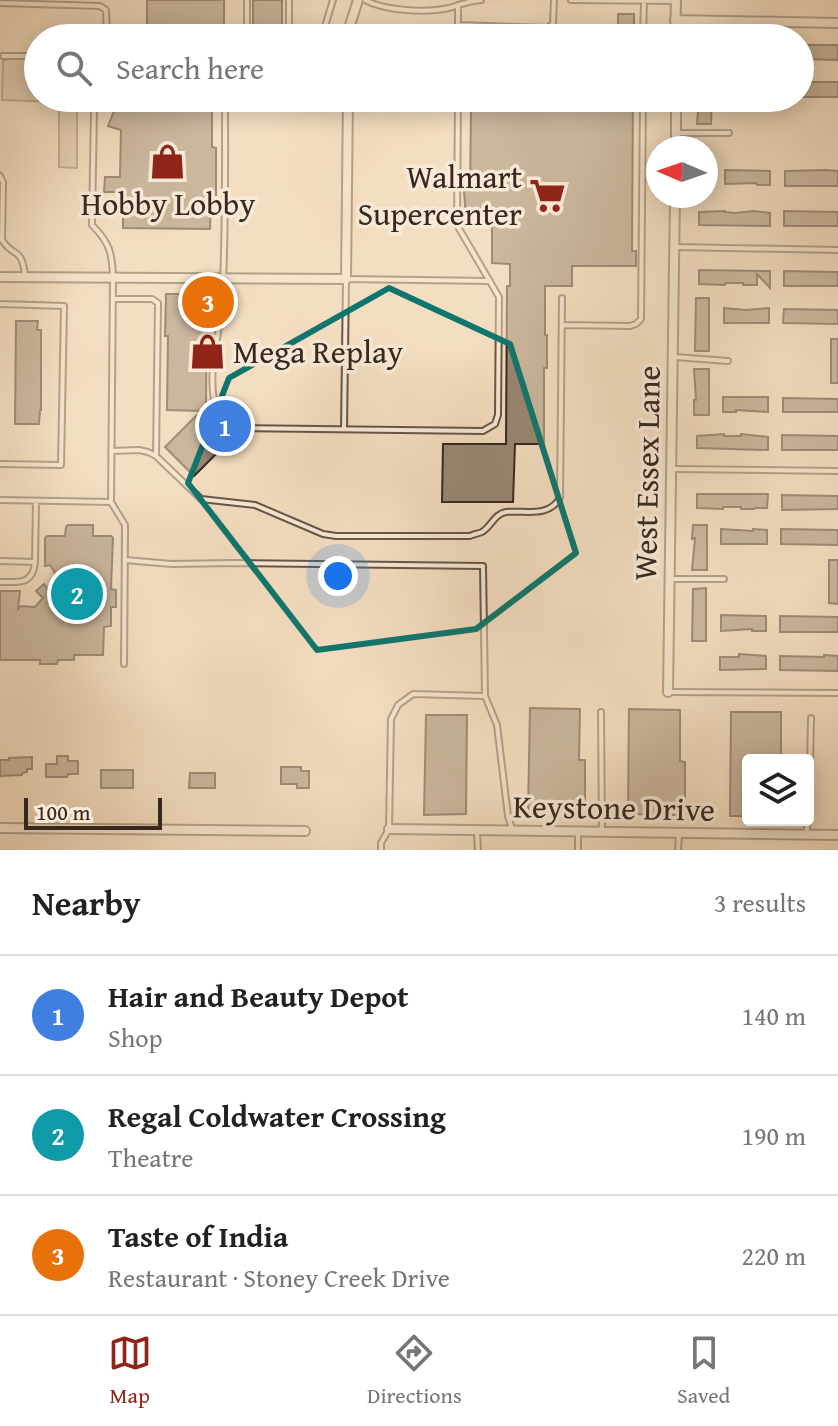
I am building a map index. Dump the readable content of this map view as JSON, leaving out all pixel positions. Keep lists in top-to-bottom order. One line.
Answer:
{"streets":{"street":["West Essex Lane","Keystone Drive"]},"places":{"shop":["Hobby Lobby","Mega Replay"],"supermarket":["Walmart Supercenter"]},"scale_bar":"100 m","north":"left","page":{"search":"Search here","pins":["3","1","2"],"scale":"100 m","heading":["Nearby","3 results"],"list":[{"mark":"1","name":"Hair and Beauty Depot","note":"Shop","value":"140 m"},{"mark":"2","name":"Regal Coldwater Crossing","note":"Theatre","value":"190 m"},{"mark":"3","name":"Taste of India","note":"Restaurant · Stoney Creek Drive","value":"220 m"}],"nav":["Map","Directions","Saved"]}}
